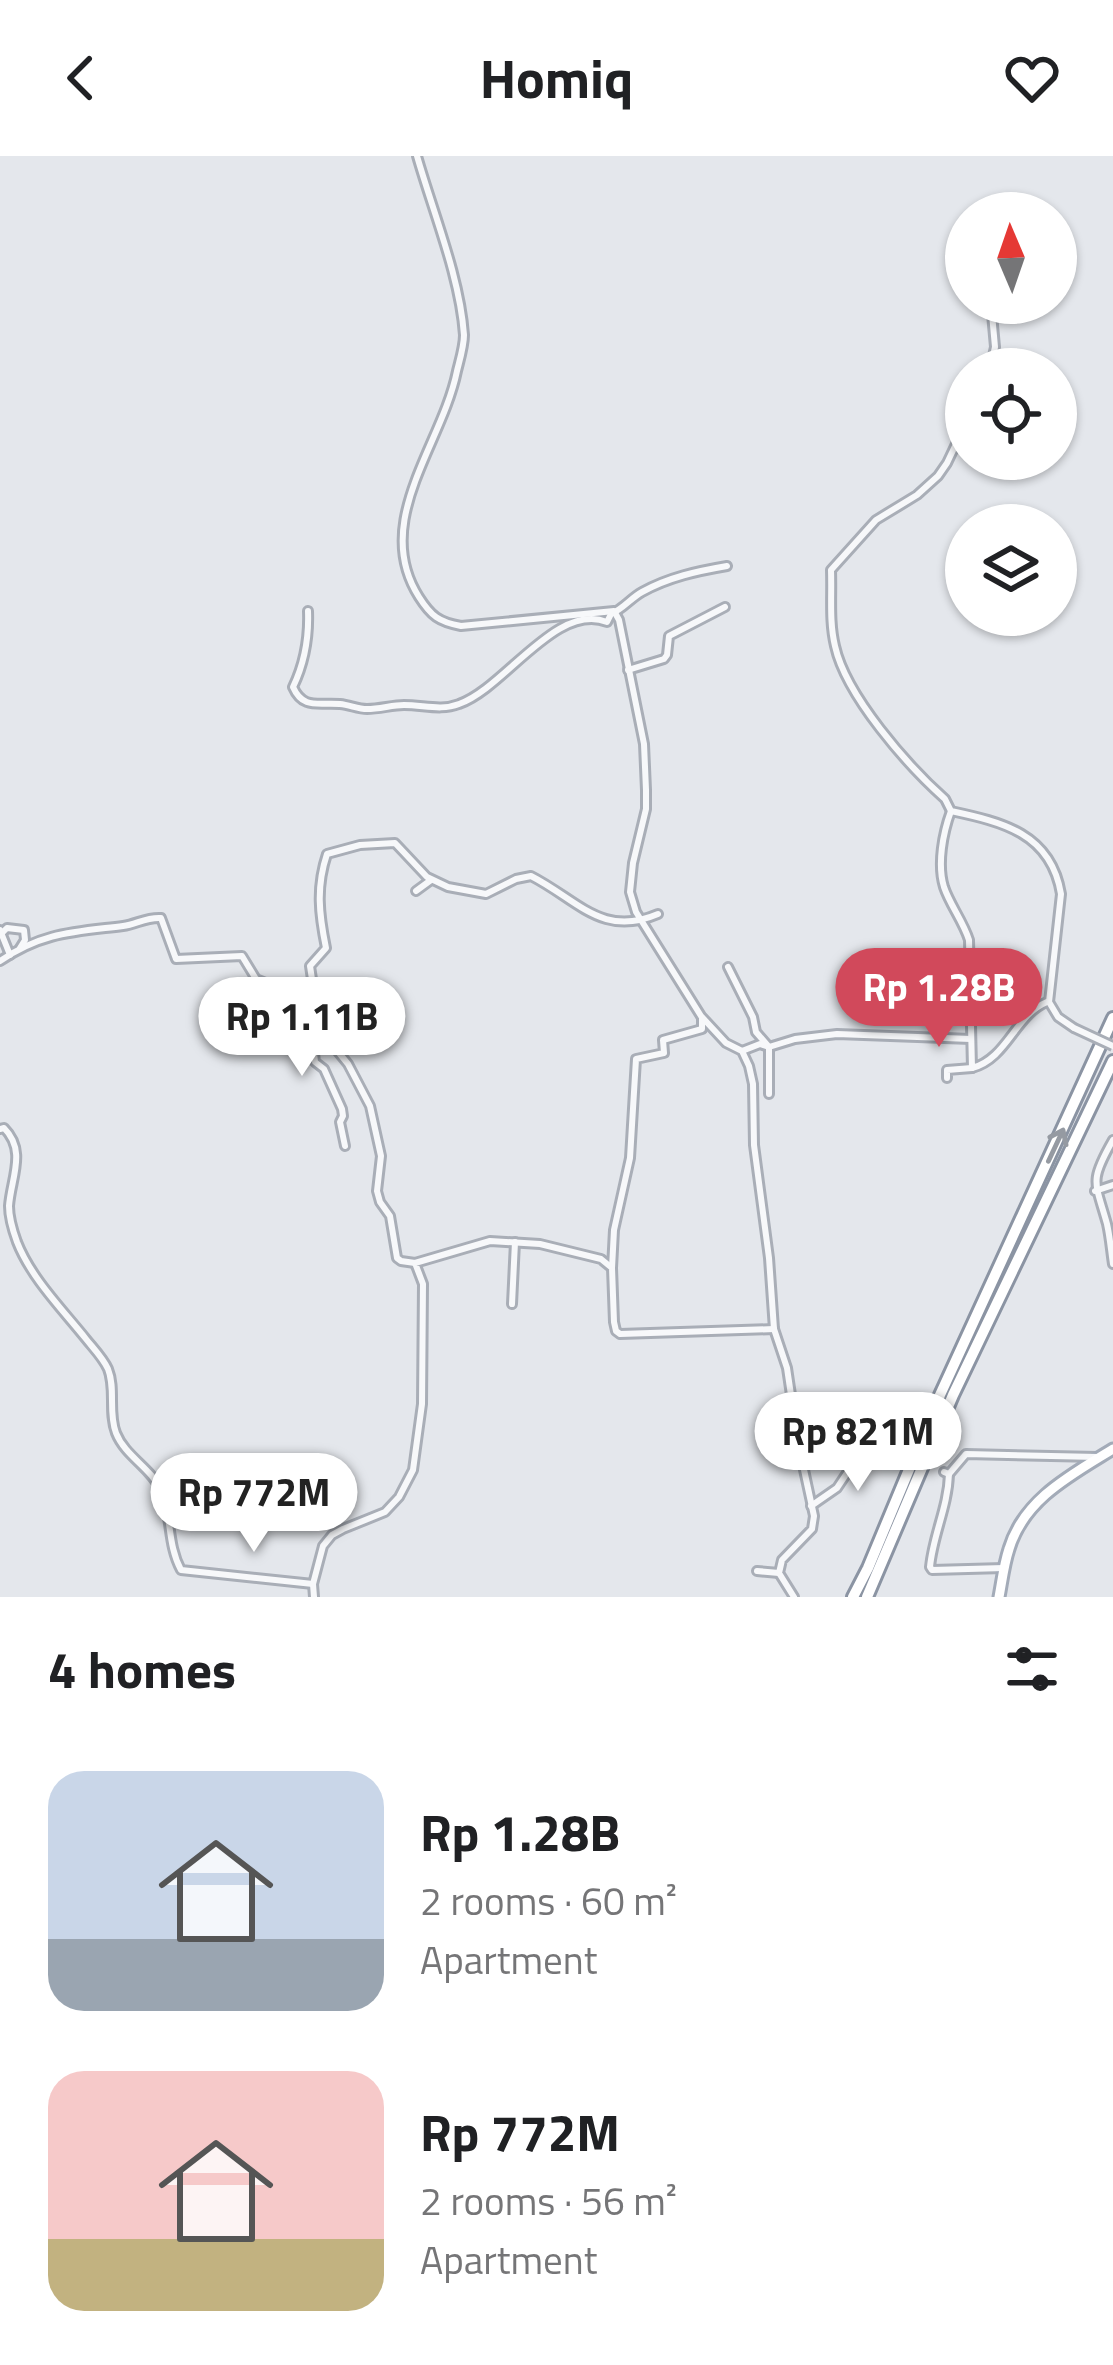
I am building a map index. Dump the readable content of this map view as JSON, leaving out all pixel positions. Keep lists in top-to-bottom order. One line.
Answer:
{"north":"top","page":{"header":"Homiq","price":["Rp 1.28B","Rp 1.11B","Rp 821M","Rp 772M"],"heading":"4 homes","list":[{"name":"Rp 1.28B","note":"2 rooms · 60 m² · Apartment"},{"name":"Rp 772M","note":"2 rooms · 56 m² · Apartment"}]}}
